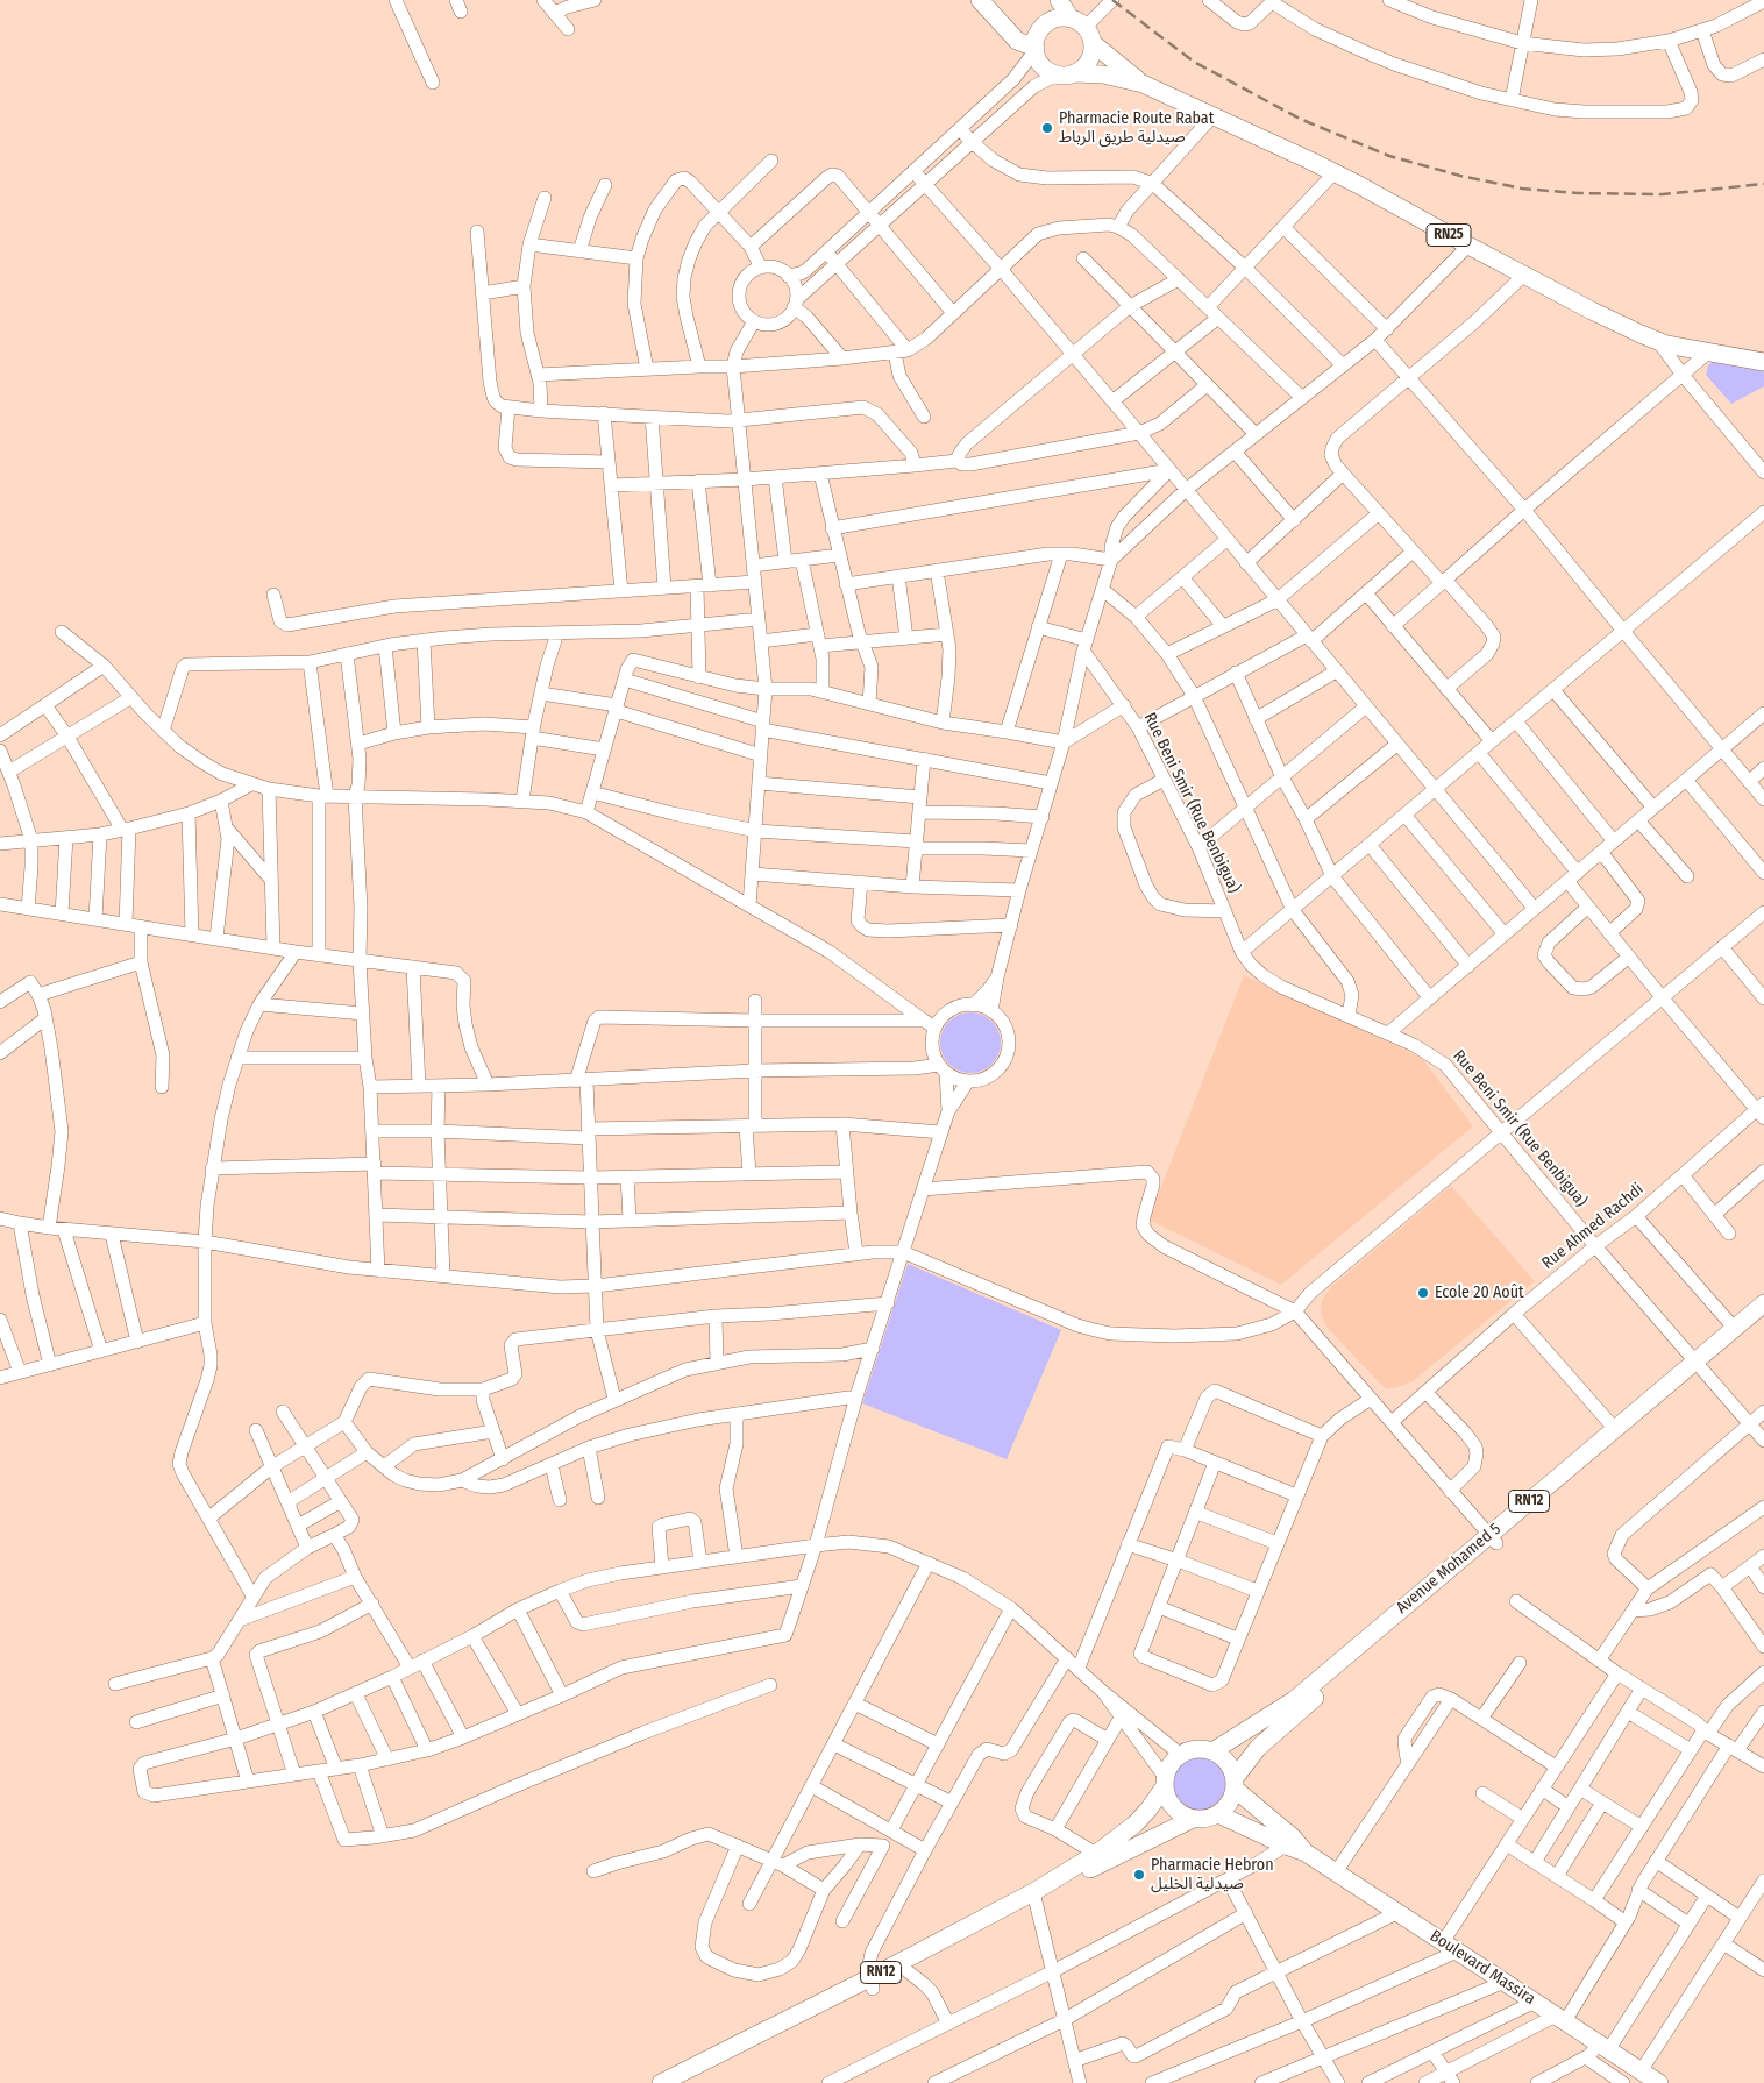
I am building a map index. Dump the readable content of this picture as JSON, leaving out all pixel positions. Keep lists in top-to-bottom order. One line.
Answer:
{"streets":{"main road":["RN25","RN12","Avenue Mohamed 5","Boulevard Massira"],"street":["Rue Beni Smir (Rue Benbigua)","Rue Ahmed Rachdi"]},"crossings":[["Rue Beni Smir (Rue Benbigua)","Rue Ahmed Rachdi"],["Rue Beni Smir (Rue Benbigua)","Avenue Mohamed 5"],["RN12","Avenue Mohamed 5"],["RN12","Boulevard Massira"]],"places":["Pharmacie Route Rabat صيدلية طريق الرباط","Ecole 20 Août","Pharmacie Hebron صيدلية الخليل"]}
